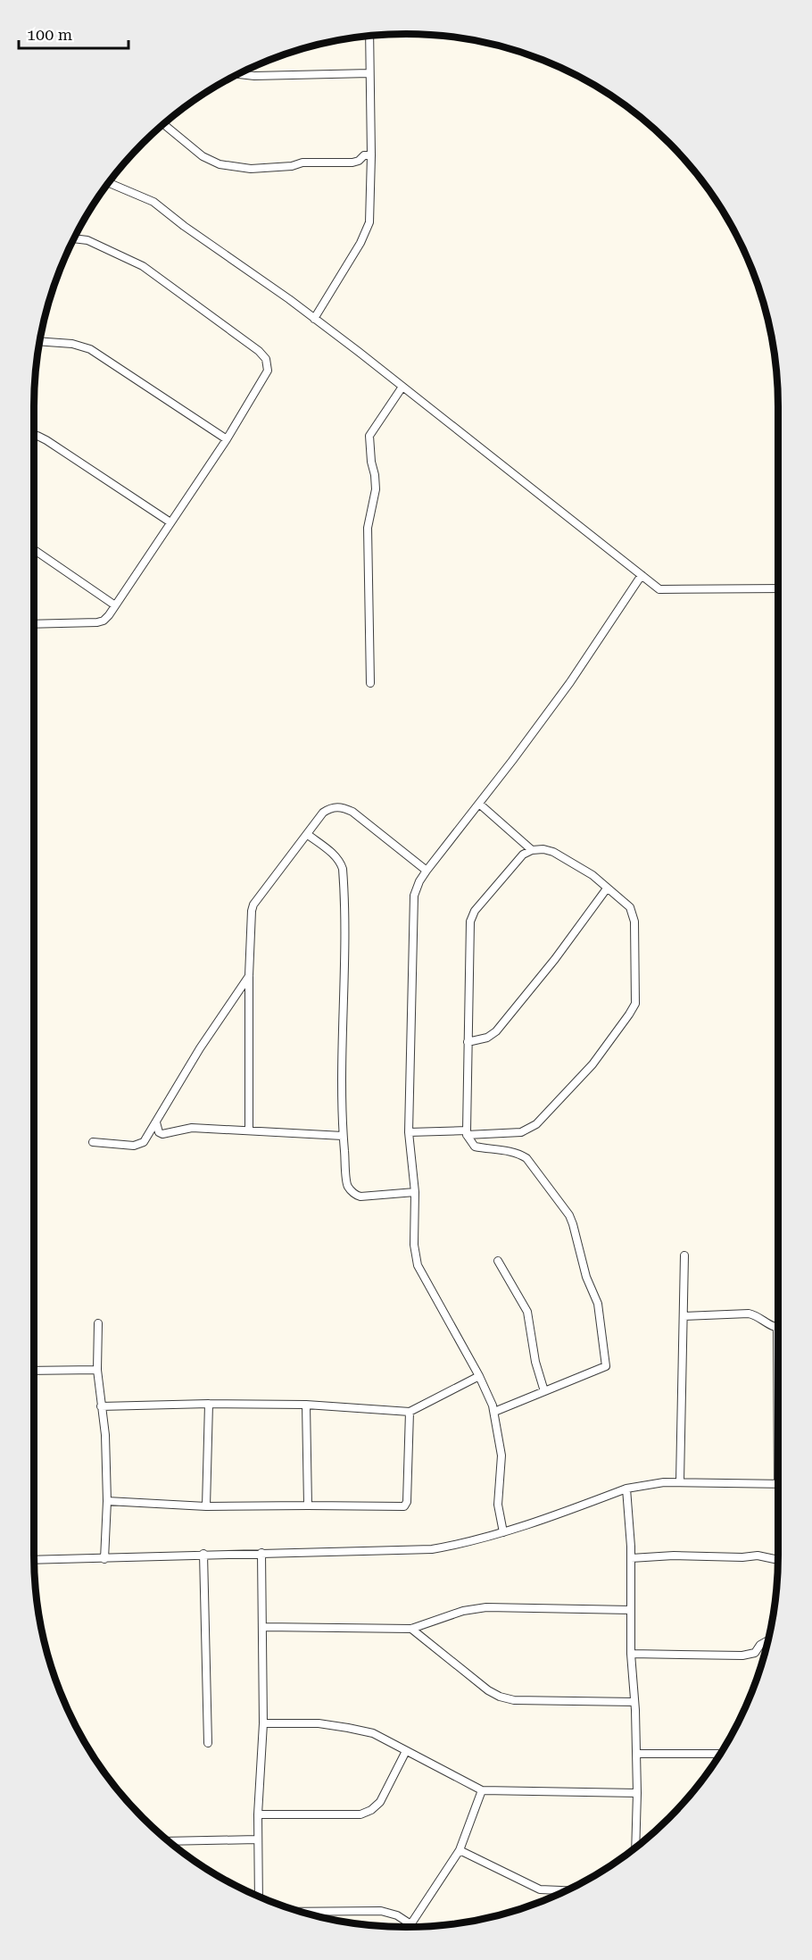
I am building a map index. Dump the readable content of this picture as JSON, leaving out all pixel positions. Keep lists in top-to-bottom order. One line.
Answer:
{"scale_bar":"100 m"}
